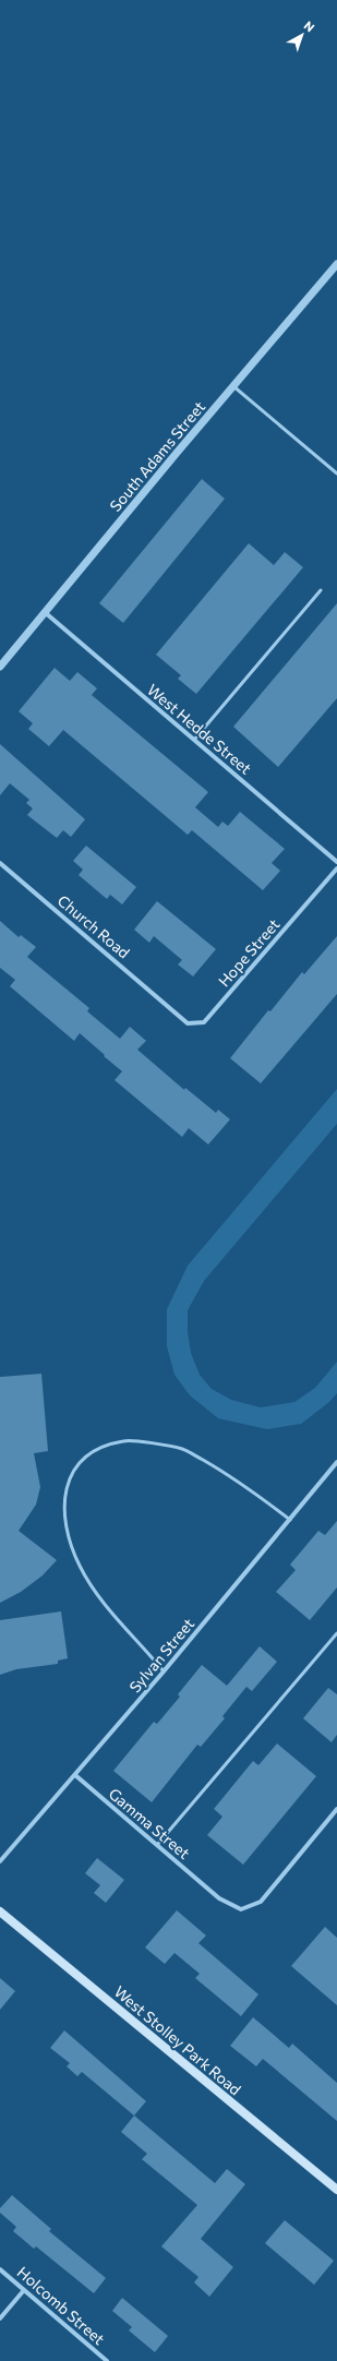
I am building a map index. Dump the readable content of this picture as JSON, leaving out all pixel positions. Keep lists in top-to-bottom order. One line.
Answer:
{"streets":{"main road":["West Stolley Park Road"],"street":["South Adams Street","West Hedde Street","Church Road","Hope Street","Sylvan Street","Gamma Street","Holcomb Street"]},"crossings":[["South Adams Street","West Hedde Street"],["Church Road","Hope Street"],["Sylvan Street","Gamma Street"]],"north":"top right"}
